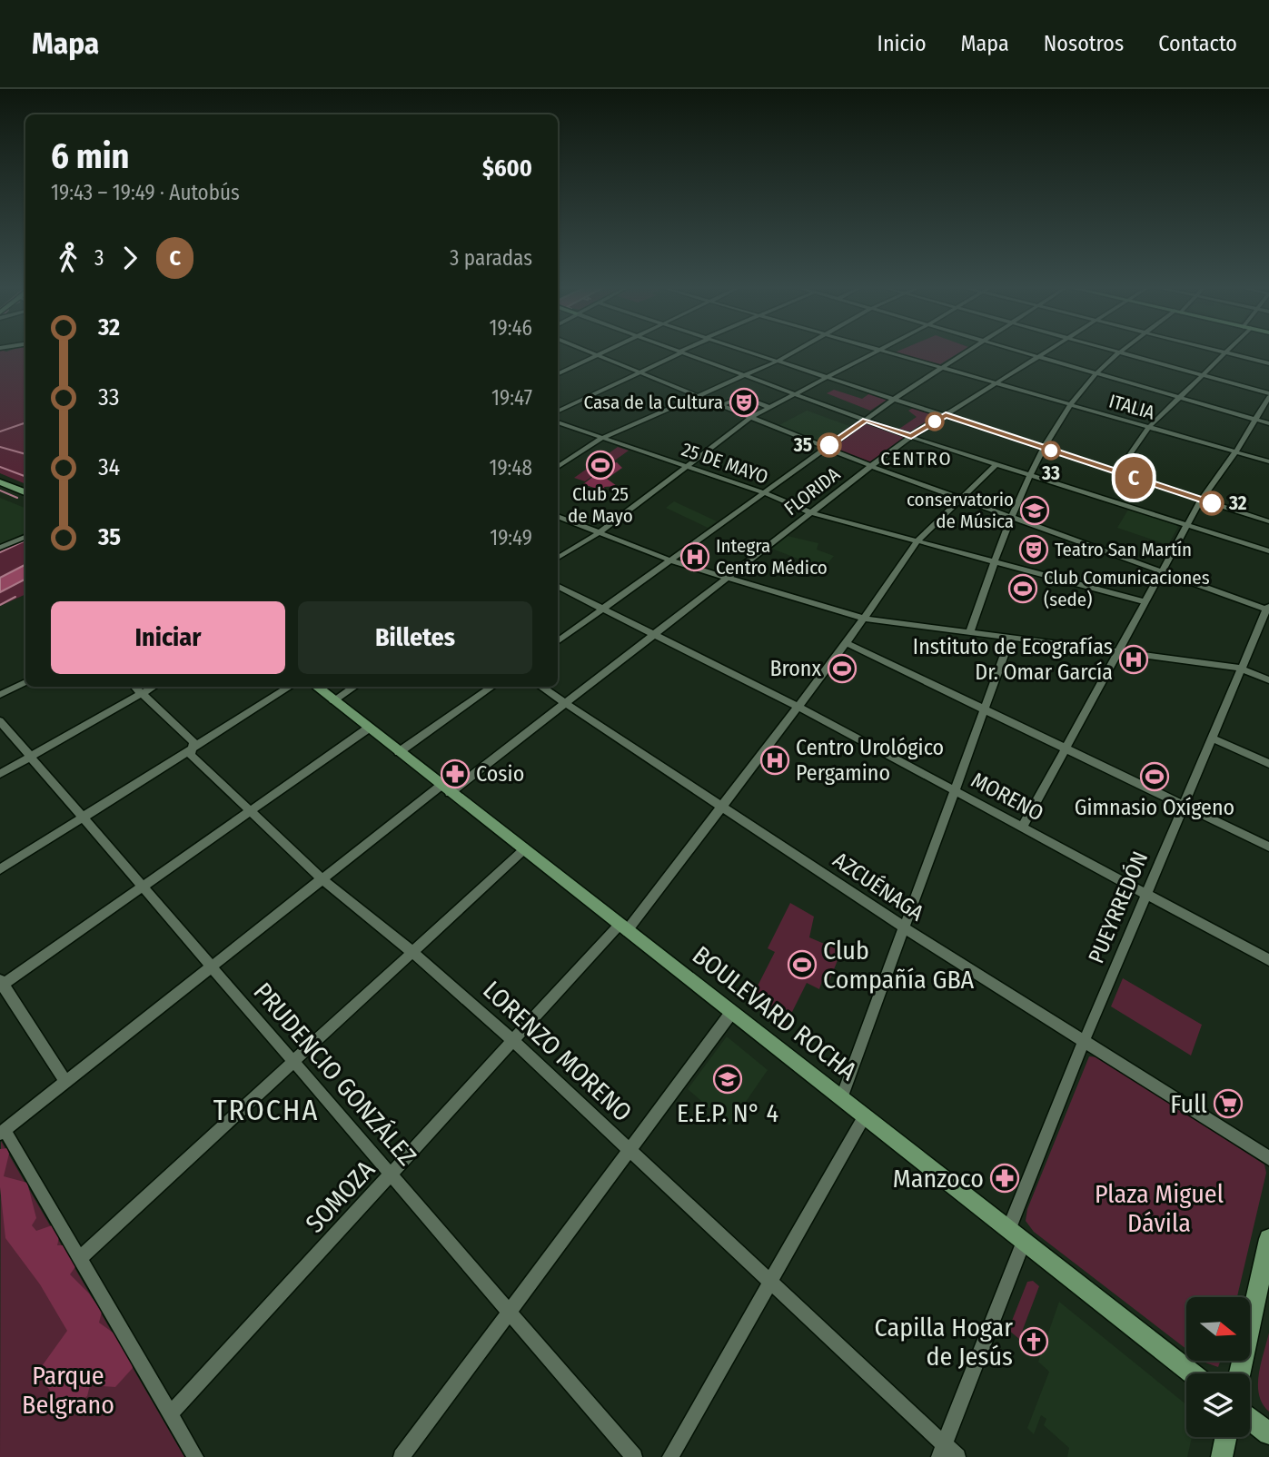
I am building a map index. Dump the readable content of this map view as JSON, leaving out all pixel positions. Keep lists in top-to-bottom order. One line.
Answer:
{"streets":{"main road":["BOULEVARD ROCHA"],"street":["ITALIA","25 DE MAYO","FLORIDA","MORENO","AZCUÉNAGA","PUEYRREDÓN","LORENZO MORENO","PRUDENCIO GONZÁLEZ","SOMOZA"]},"crossings":[["ITALIA","FLORIDA"],["25 DE MAYO","FLORIDA"],["25 DE MAYO","SOMOZA"],["FLORIDA","MORENO"],["FLORIDA","AZCUÉNAGA"],["FLORIDA","BOULEVARD ROCHA"],["FLORIDA","LORENZO MORENO"],["FLORIDA","PRUDENCIO GONZÁLEZ"],["MORENO","PUEYRREDÓN"],["MORENO","SOMOZA"],["AZCUÉNAGA","PUEYRREDÓN"],["AZCUÉNAGA","SOMOZA"],["PUEYRREDÓN","BOULEVARD ROCHA"],["PUEYRREDÓN","LORENZO MORENO"],["BOULEVARD ROCHA","SOMOZA"],["LORENZO MORENO","SOMOZA"],["PRUDENCIO GONZÁLEZ","SOMOZA"]],"districts":["CENTRO","TROCHA"],"parks":["Plaza Miguel Dávila","Parque Belgrano"],"places":{"theatre":["Casa de la Cultura","Teatro San Martín"],"other":["35","33","32"],"sports":["Club 25 de Mayo","Club Comunicaciones (sede)","Bronx","Gimnasio Oxígeno","Club Compañía GBA"],"school or university":["conservatorio de Música","E.E.P. N° 4"],"hospital":["Integra Centro Médico","Instituto de Ecografías Dr. Omar García","Centro Urológico Pergamino"],"pharmacy":["Cosio","Manzoco"],"supermarket":["Full"],"church":["Capilla Hogar de Jesús"]},"lines":["bus line C"],"north":"right","page":{"header":"Mapa","nav":["Inicio","Mapa","Nosotros","Contacto"],"on_map":"C","heading":["6 min","19:43 – 19:49 · Autobús","$600"],"legs":["3","C","3 paradas"],"list":[{"name":"32","value":"19:46"},{"name":"33","value":"19:47"},{"name":"34","value":"19:48"},{"name":"35","value":"19:49"}],"buttons":["Iniciar","Billetes"]}}
